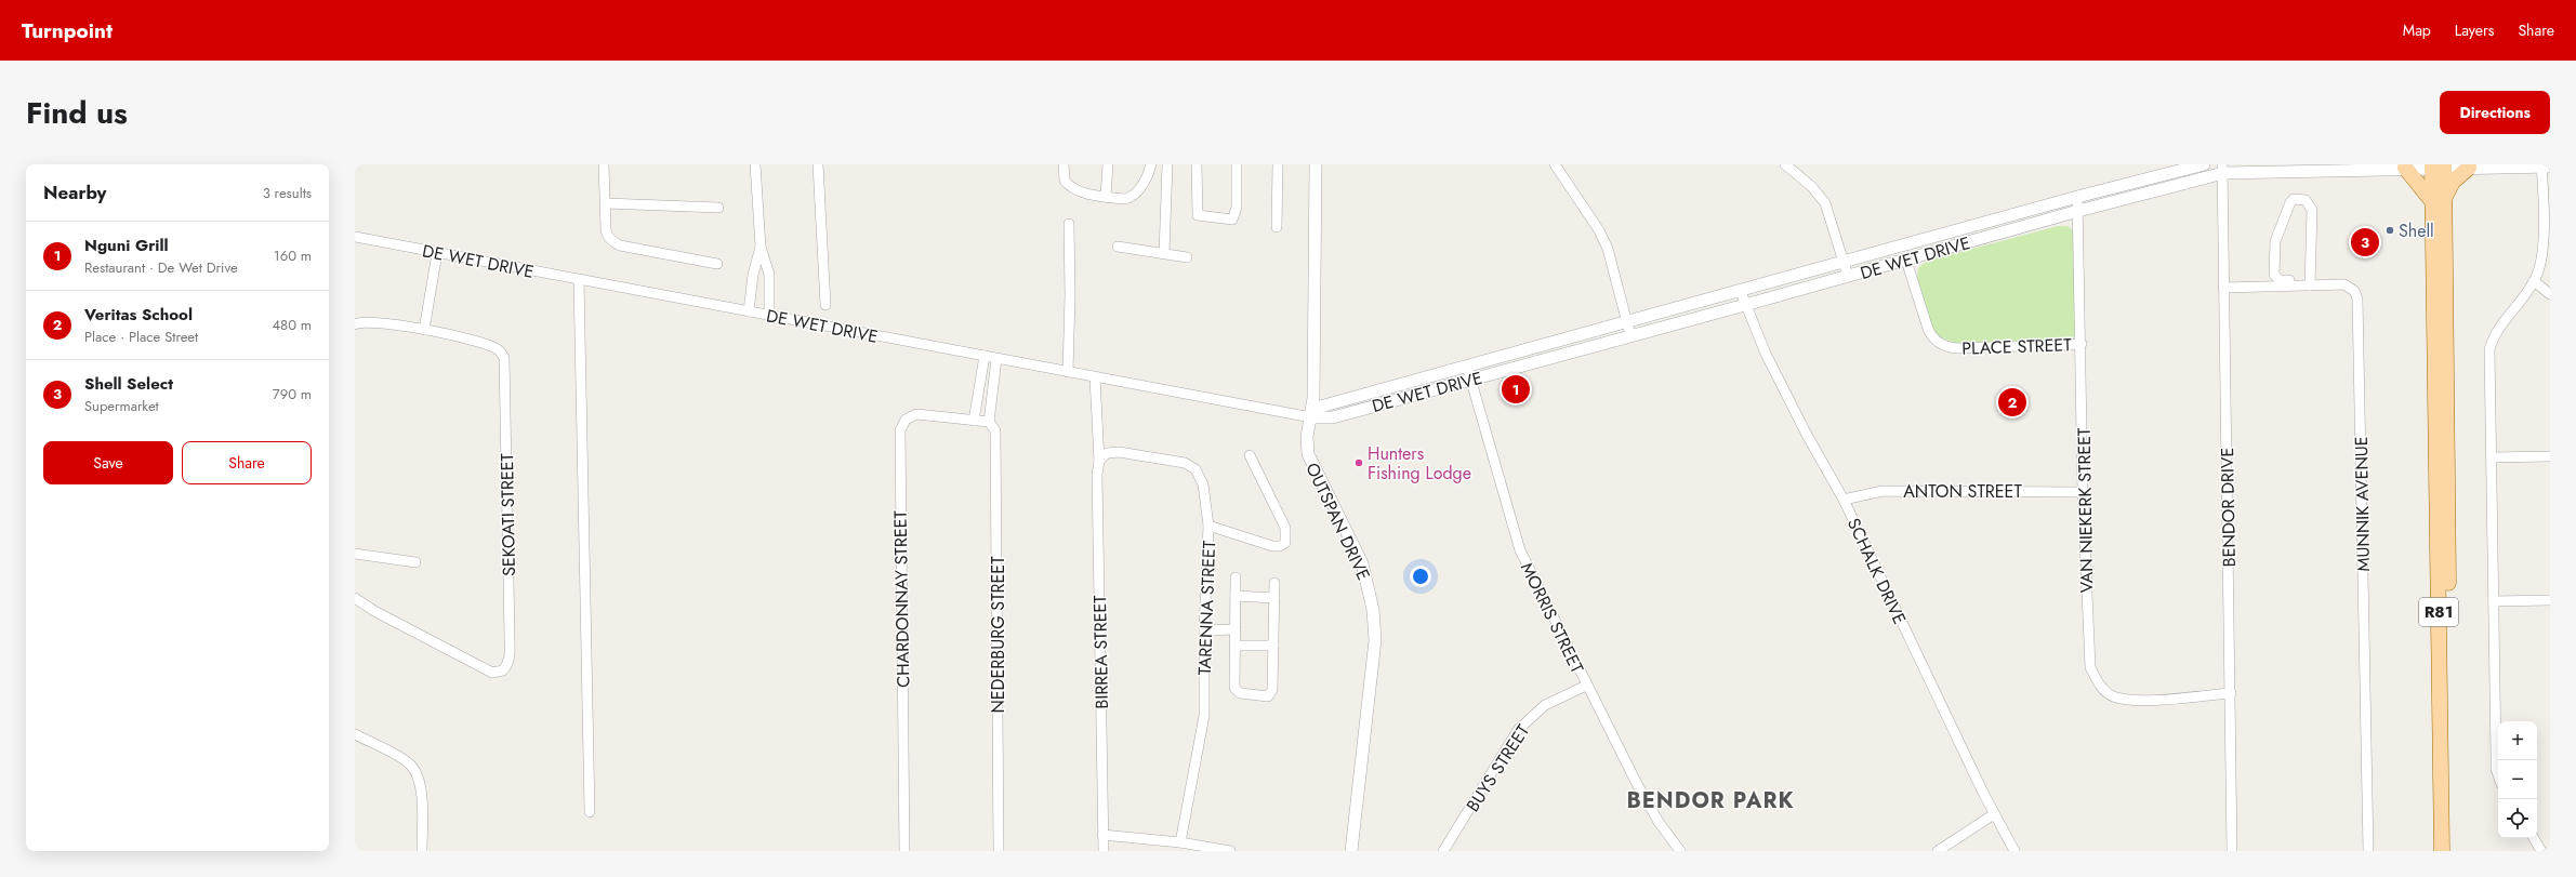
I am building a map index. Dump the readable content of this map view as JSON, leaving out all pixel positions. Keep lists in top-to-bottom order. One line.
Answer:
{"streets":{"main road":["R81"],"street":["DE WET DRIVE","PLACE STREET","ANTON STREET","MUNNIK AVENUE","BENDOR DRIVE","VAN NIEKERK STREET","SEKOATI STREET","OUTSPAN DRIVE","SCHALK DRIVE","CHARDONNAY STREET","TARENNA STREET","MORRIS STREET","NEDERBURG STREET","BIRREA STREET","BUYS STREET"]},"crossings":[["DE WET DRIVE","PLACE STREET"],["DE WET DRIVE","BENDOR DRIVE"],["DE WET DRIVE","VAN NIEKERK STREET"],["DE WET DRIVE","OUTSPAN DRIVE"],["DE WET DRIVE","SCHALK DRIVE"],["DE WET DRIVE","R81"],["DE WET DRIVE","MORRIS STREET"],["DE WET DRIVE","NEDERBURG STREET"],["DE WET DRIVE","BIRREA STREET"],["PLACE STREET","VAN NIEKERK STREET"],["ANTON STREET","VAN NIEKERK STREET"],["ANTON STREET","SCHALK DRIVE"],["MUNNIK AVENUE","BENDOR DRIVE"],["BENDOR DRIVE","VAN NIEKERK STREET"],["TARENNA STREET","BIRREA STREET"],["MORRIS STREET","BUYS STREET"]],"districts":["BENDOR PARK"],"places":["Shell","Hunters Fishing Lodge"],"page":{"header":"Turnpoint","nav":["Map","Layers","Share"],"title":"Find us","buttons":["Directions",["Save","Share"]],"heading":["Nearby","3 results"],"list":[{"mark":"1","name":"Nguni Grill","note":"Restaurant · De Wet Drive","value":"160 m"},{"mark":"2","name":"Veritas School","note":"Place · Place Street","value":"480 m"},{"mark":"3","name":"Shell Select","note":"Supermarket","value":"790 m"}],"pins":["3","1","2"],"map_buttons":["+","−"]}}
